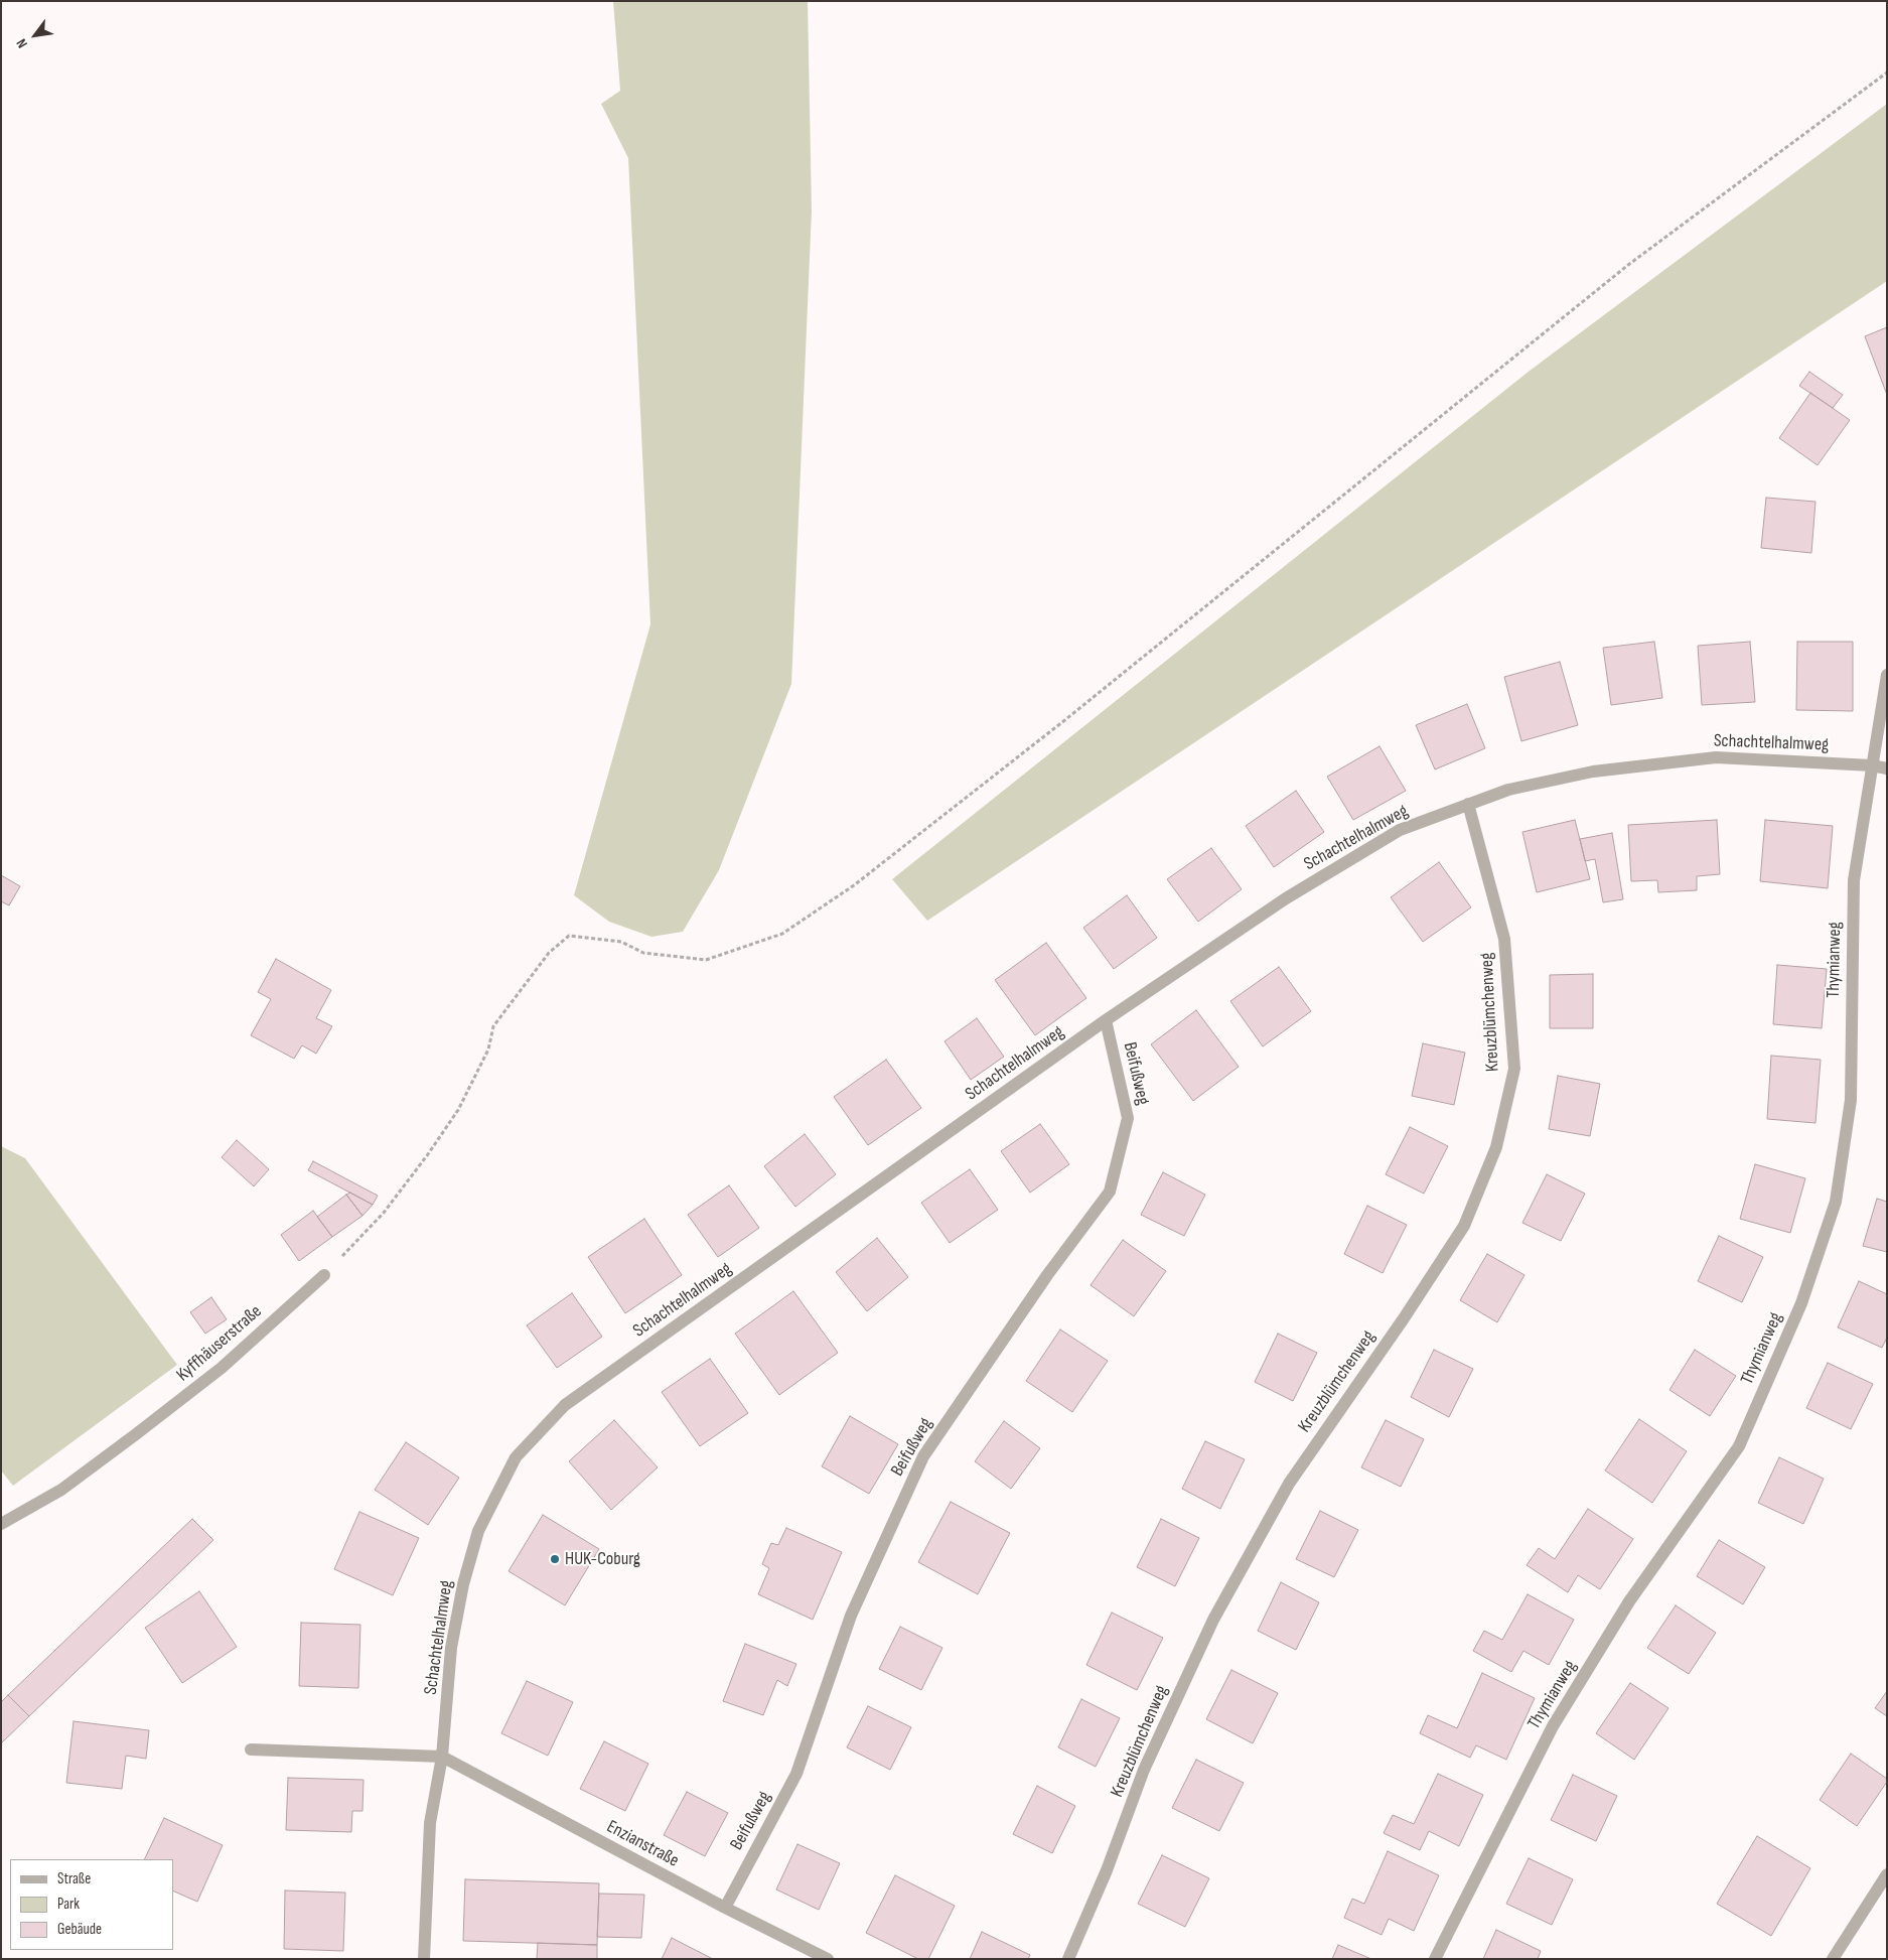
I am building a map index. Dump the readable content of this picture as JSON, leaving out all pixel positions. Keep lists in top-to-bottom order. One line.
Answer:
{"streets":{"street":["Schachtelhalmweg","Thymianweg","Kreuzblümchenweg","Beifußweg","Kyffhäuserstraße","Enzianstraße"]},"crossings":[["Schachtelhalmweg","Thymianweg"],["Schachtelhalmweg","Kreuzblümchenweg"],["Schachtelhalmweg","Beifußweg"],["Schachtelhalmweg","Enzianstraße"],["Beifußweg","Enzianstraße"]],"places":["HUK-Coburg"],"legend":["Straße","Park","Gebäude"],"north":"bottom left"}
